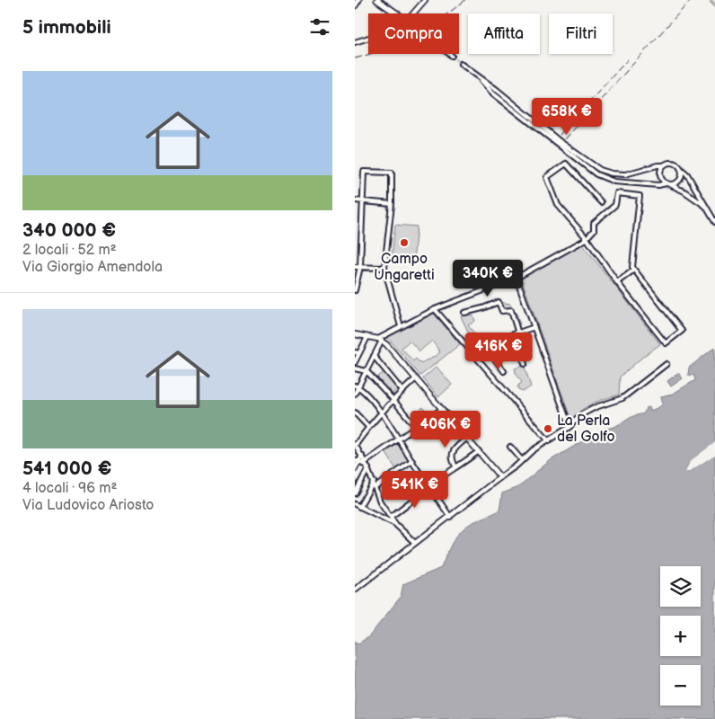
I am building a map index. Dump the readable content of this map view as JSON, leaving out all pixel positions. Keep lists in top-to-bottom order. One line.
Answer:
{"places":["Campo Ungaretti","La Perla del Golfo"],"page":{"heading":"5 immobili","chip":["Compra","Affitta","Filtri"],"list":[{"name":"340 000 €","note":"2 locali · 52 m² · Via Giorgio Amendola"},{"name":"541 000 €","note":"4 locali · 96 m² · Via Ludovico Ariosto"}],"price":["658K €","340K €","416K €","406K €","541K €"],"map_buttons":["+","−"]}}
